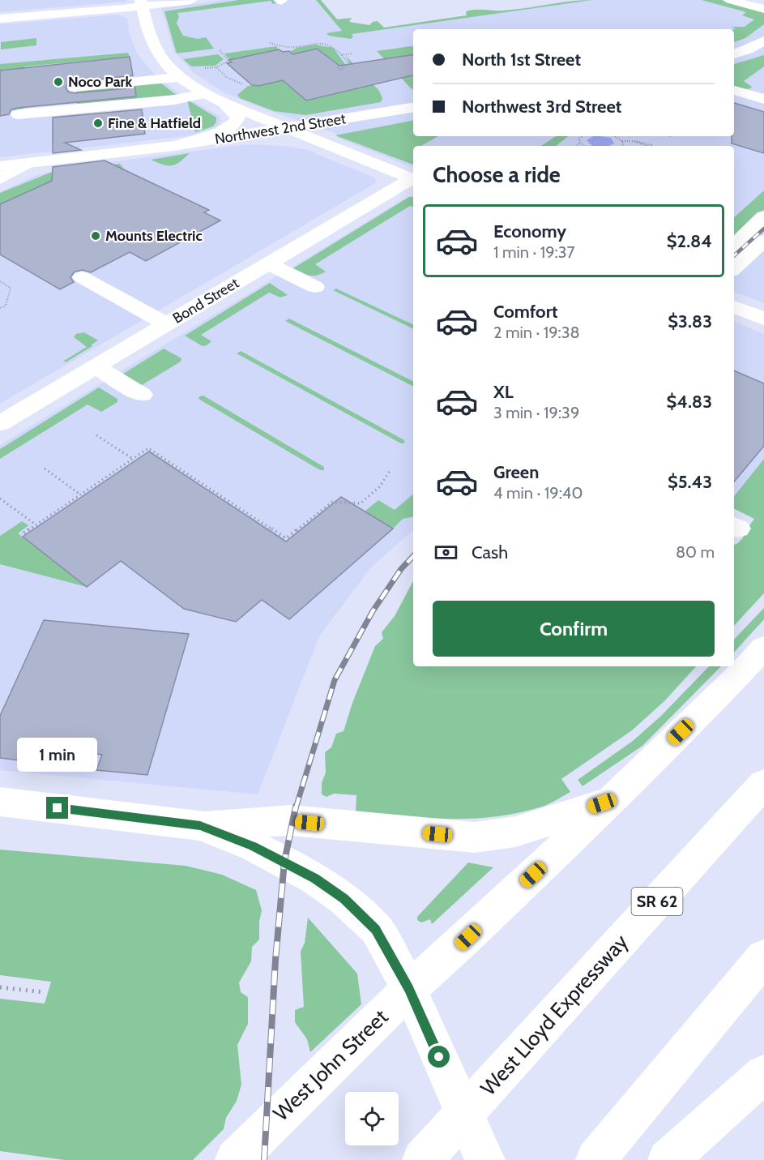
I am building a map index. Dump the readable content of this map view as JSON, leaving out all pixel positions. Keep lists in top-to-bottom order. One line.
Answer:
{"streets":{"main road":["Northwest 2nd Street","Bond Street","SR 62","West Lloyd Expressway","West John Street"]},"places":["Noco Park","Fine & Hatfield","Mounts Electric"],"page":{"banner":["North 1st Street","Northwest 3rd Street"],"heading":"Choose a ride","list":[{"name":"Economy","note":"1 min · 19:37","value":"$2.84"},{"name":"Comfort","note":"2 min · 19:38","value":"$3.83"},{"name":"XL","note":"3 min · 19:39","value":"$4.83"},{"name":"Green","note":"4 min · 19:40","value":"$5.43"}],"pay":["Cash","80 m"],"buttons":"Confirm","bubble":"1 min"}}
